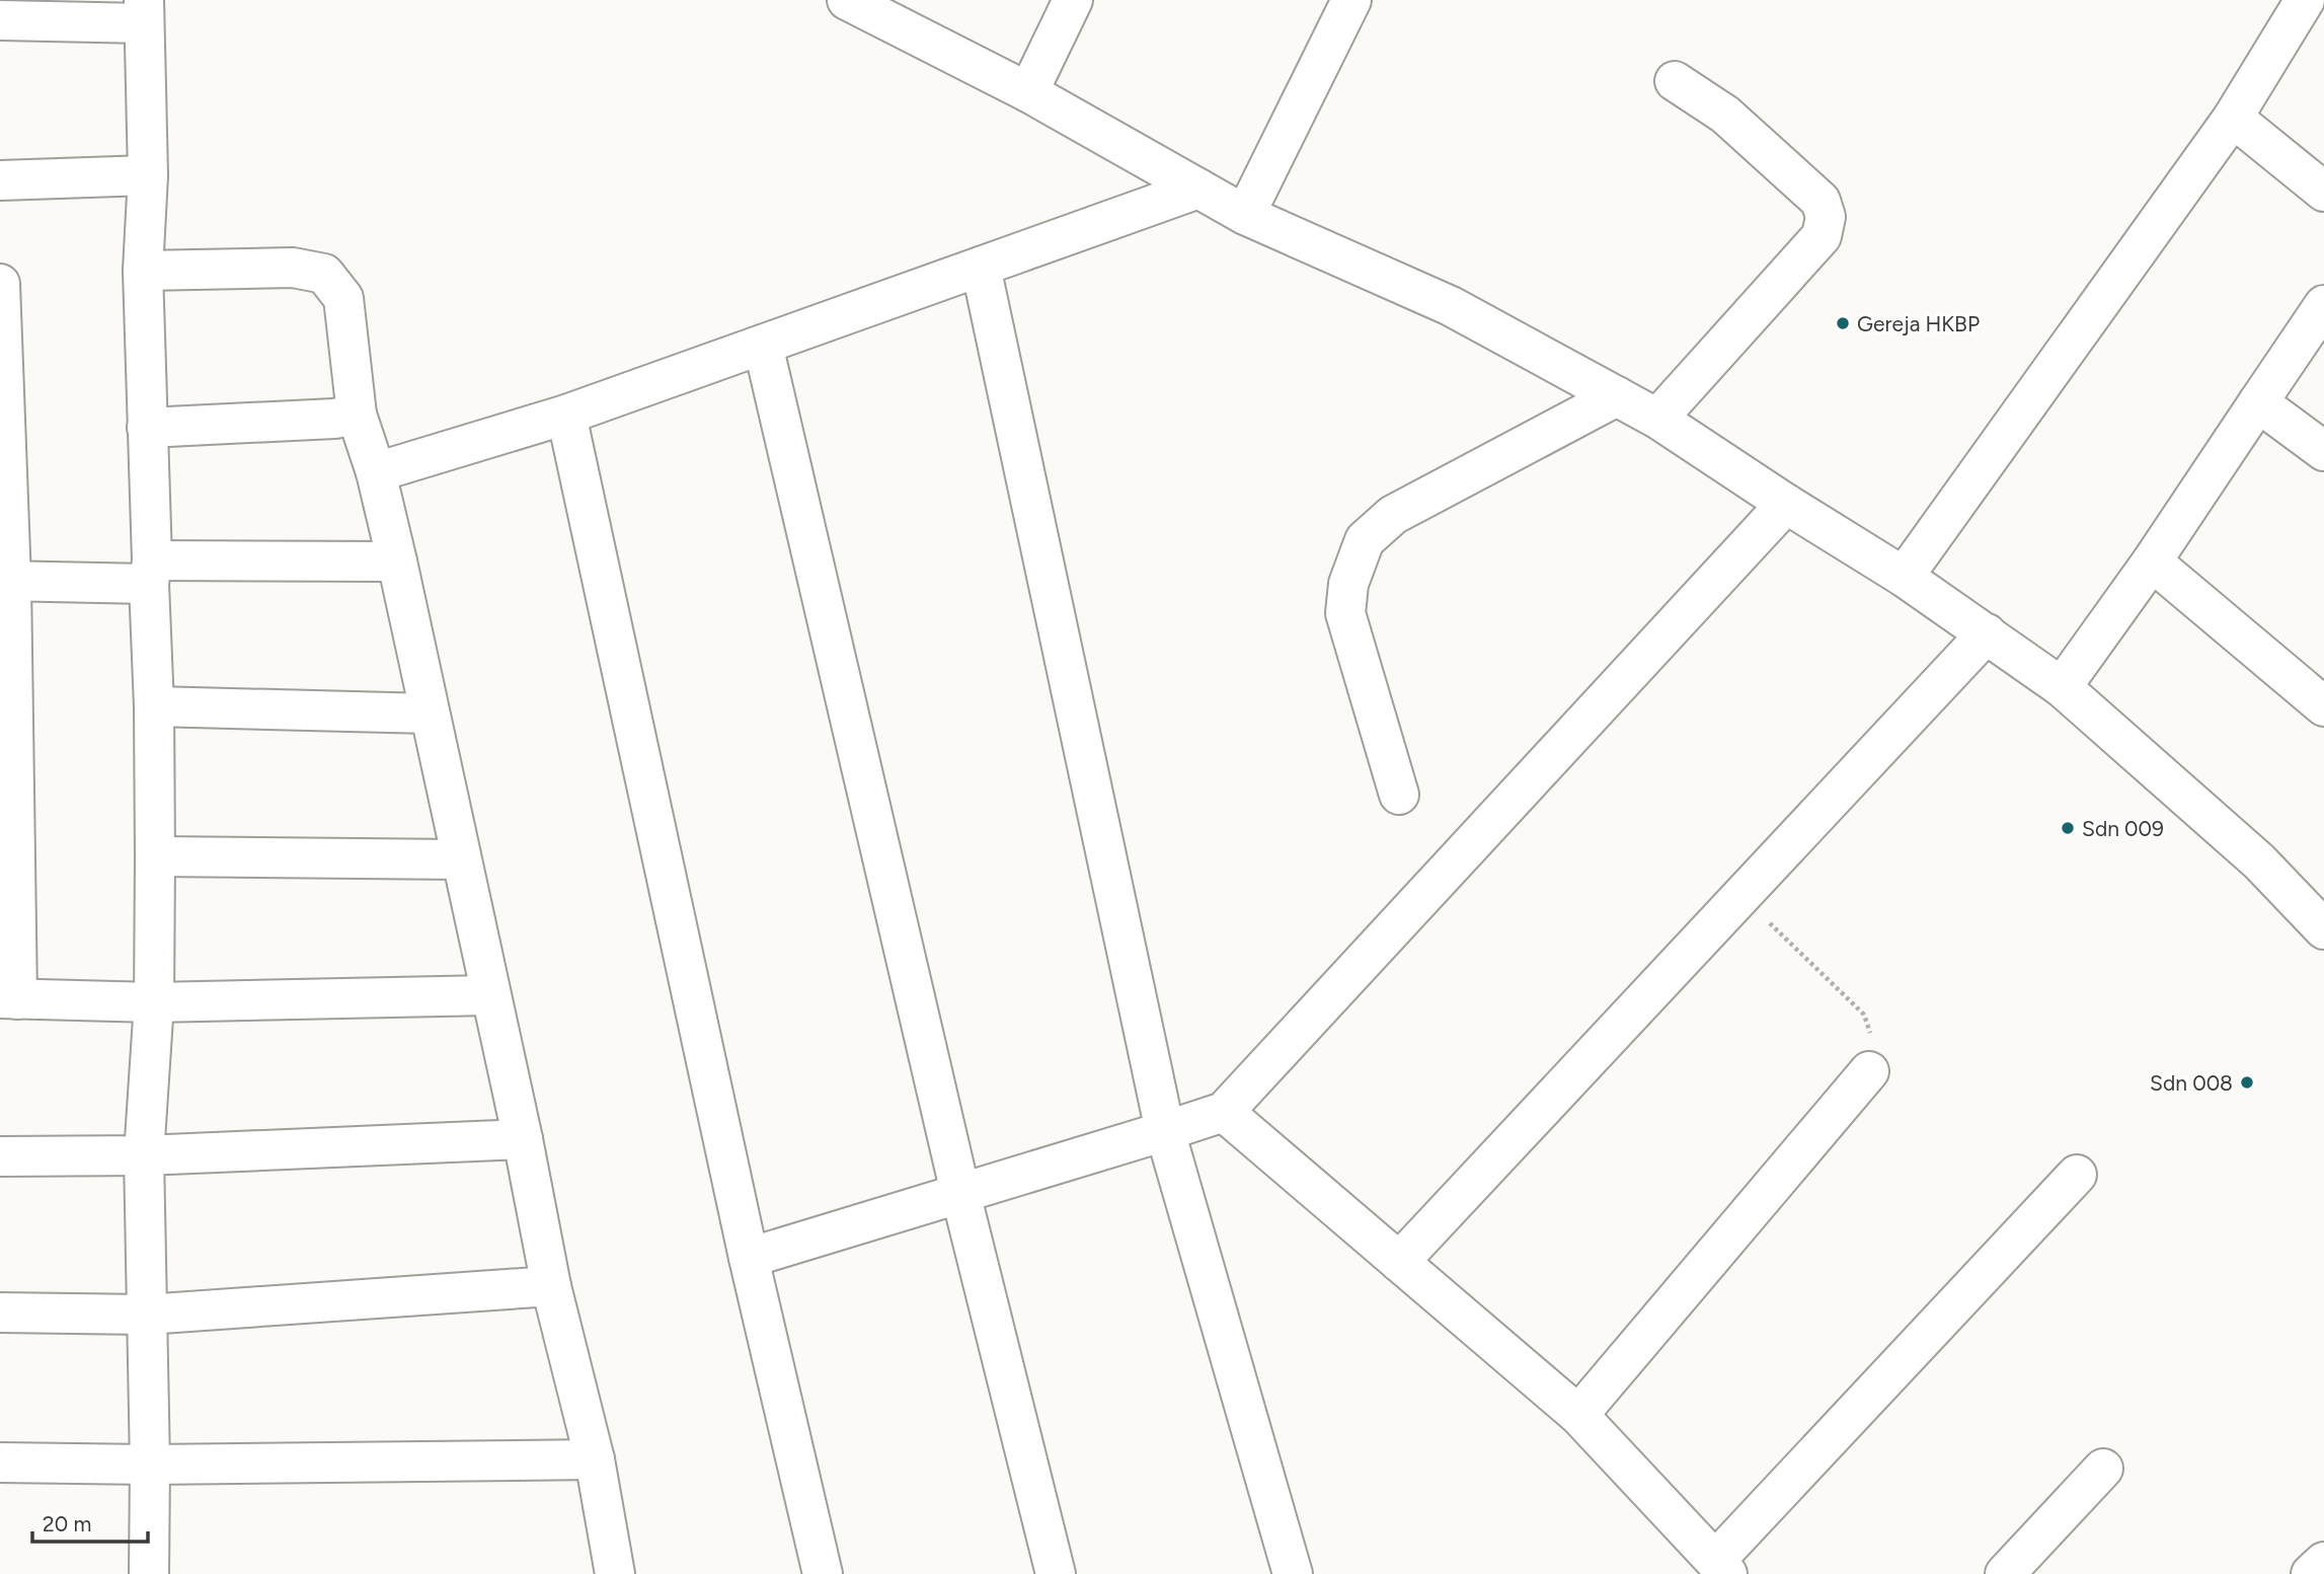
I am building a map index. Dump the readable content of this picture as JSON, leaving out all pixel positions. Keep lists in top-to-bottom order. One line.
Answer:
{"places":["Gereja HKBP","Sdn 009","Sdn 008"],"scale_bar":"20 m"}
